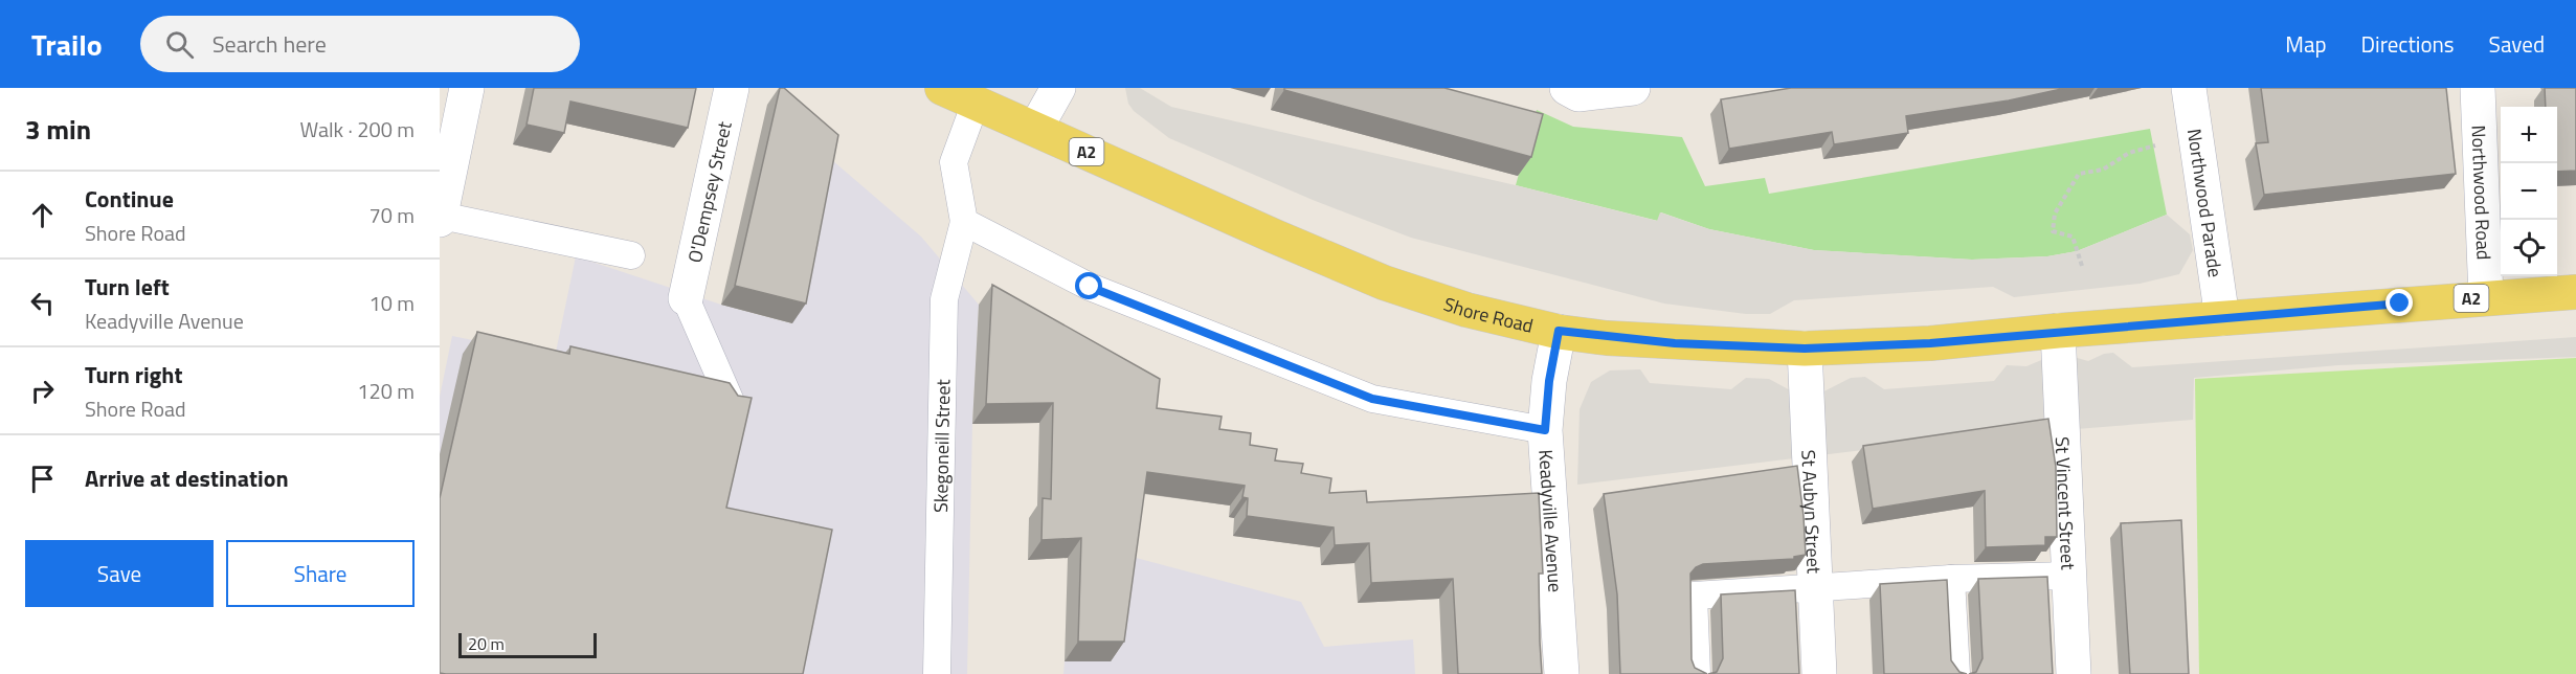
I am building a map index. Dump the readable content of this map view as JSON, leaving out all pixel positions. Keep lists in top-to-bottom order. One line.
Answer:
{"streets":{"main road":["A2","Shore Road"],"street":["O'Dempsey Street","Northwood Road","Northwood Parade","St Vincent Street","St Aubyn Street","Keadyville Avenue"],"lane":["Skegoneill Street"]},"crossings":[["A2","Shore Road"],["Northwood Road","Shore Road"],["Northwood Parade","Shore Road"],["Shore Road","St Vincent Street"],["Shore Road","St Aubyn Street"],["Shore Road","Keadyville Avenue"]],"scale_bar":"20 m","page":{"header":"Trailo","search":"Search here","nav":["Map","Directions","Saved"],"heading":["3 min","Walk · 200 m"],"map_buttons":["+","−"],"list":[["Continue","Shore Road","70 m"],["Turn left","Keadyville Avenue","10 m"],["Turn right","Shore Road","120 m"],"Arrive at destination"],"buttons":["Save","Share"],"scale":"20 m"}}
